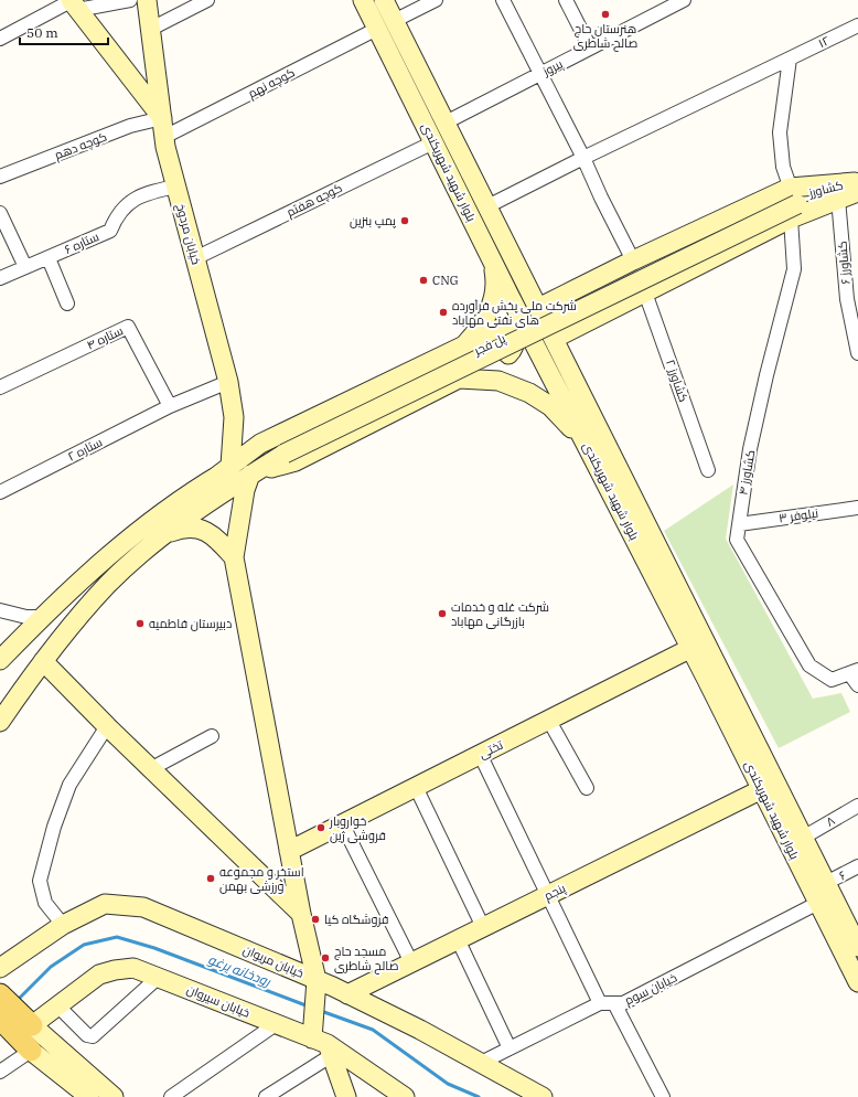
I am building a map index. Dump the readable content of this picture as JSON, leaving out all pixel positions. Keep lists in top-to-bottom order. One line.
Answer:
{"streets":{"main road":["بلوار شهید شهریکندی","کشاورز","خیابان مردوخ","پل فجر","تختی","پنجم","خیابان مریوان","خیابان سیروان"],"street":["۱۲","پیروز","کوچه نهم","کوچه دهم","کوچه هفتم","ستاره ۶","کشاورز ۶","ستاره ۴","کشاورز ۲","ستاره ۲","کشاورز ۴","نیلوفر ۳","۸","۶","خیابان سوم"]},"crossings":[["۱۲","بلوار شهید شهریکندی"],["۱۲","کشاورز ۴"],["پیروز","بلوار شهید شهریکندی"],["کوچه نهم","کوچه دهم"],["کوچه نهم","بلوار شهید شهریکندی"],["کوچه نهم","خیابان مردوخ"],["کوچه دهم","خیابان مردوخ"],["بلوار شهید شهریکندی","کوچه هفتم"],["بلوار شهید شهریکندی","تختی"],["بلوار شهید شهریکندی","۸"],["بلوار شهید شهریکندی","۶"],["بلوار شهید شهریکندی","پنجم"],["بلوار شهید شهریکندی","خیابان سوم"],["کشاورز","کشاورز ۶"],["کشاورز","پل فجر"],["کشاورز","کشاورز ۴"],["کوچه هفتم","خیابان مردوخ"],["خیابان مردوخ","ستاره ۶"],["خیابان مردوخ","ستاره ۲"],["ستاره ۴","ستاره ۲"],["پل فجر","کشاورز ۴"],["کشاورز ۴","نیلوفر ۳"],["پنجم","خیابان مریوان"],["خیابان مریوان","خیابان سوم"]],"water":["رودخانه یرغو"],"places":["هنرستان حاج صالح شاطری","پمپ بنزین","CNG","شرکت ملی پخش فرآورده های نفتی مهاباد","شرکت غله و خدمات بازرگانی مهاباد","دبیرستان فاطمیه","خواروبار فروشی ژین","استخر و مجموعه ورزشی بهمن","فروشگاه کیا","مسجد حاج صالح شاطری"],"scale_bar":"50 m"}
